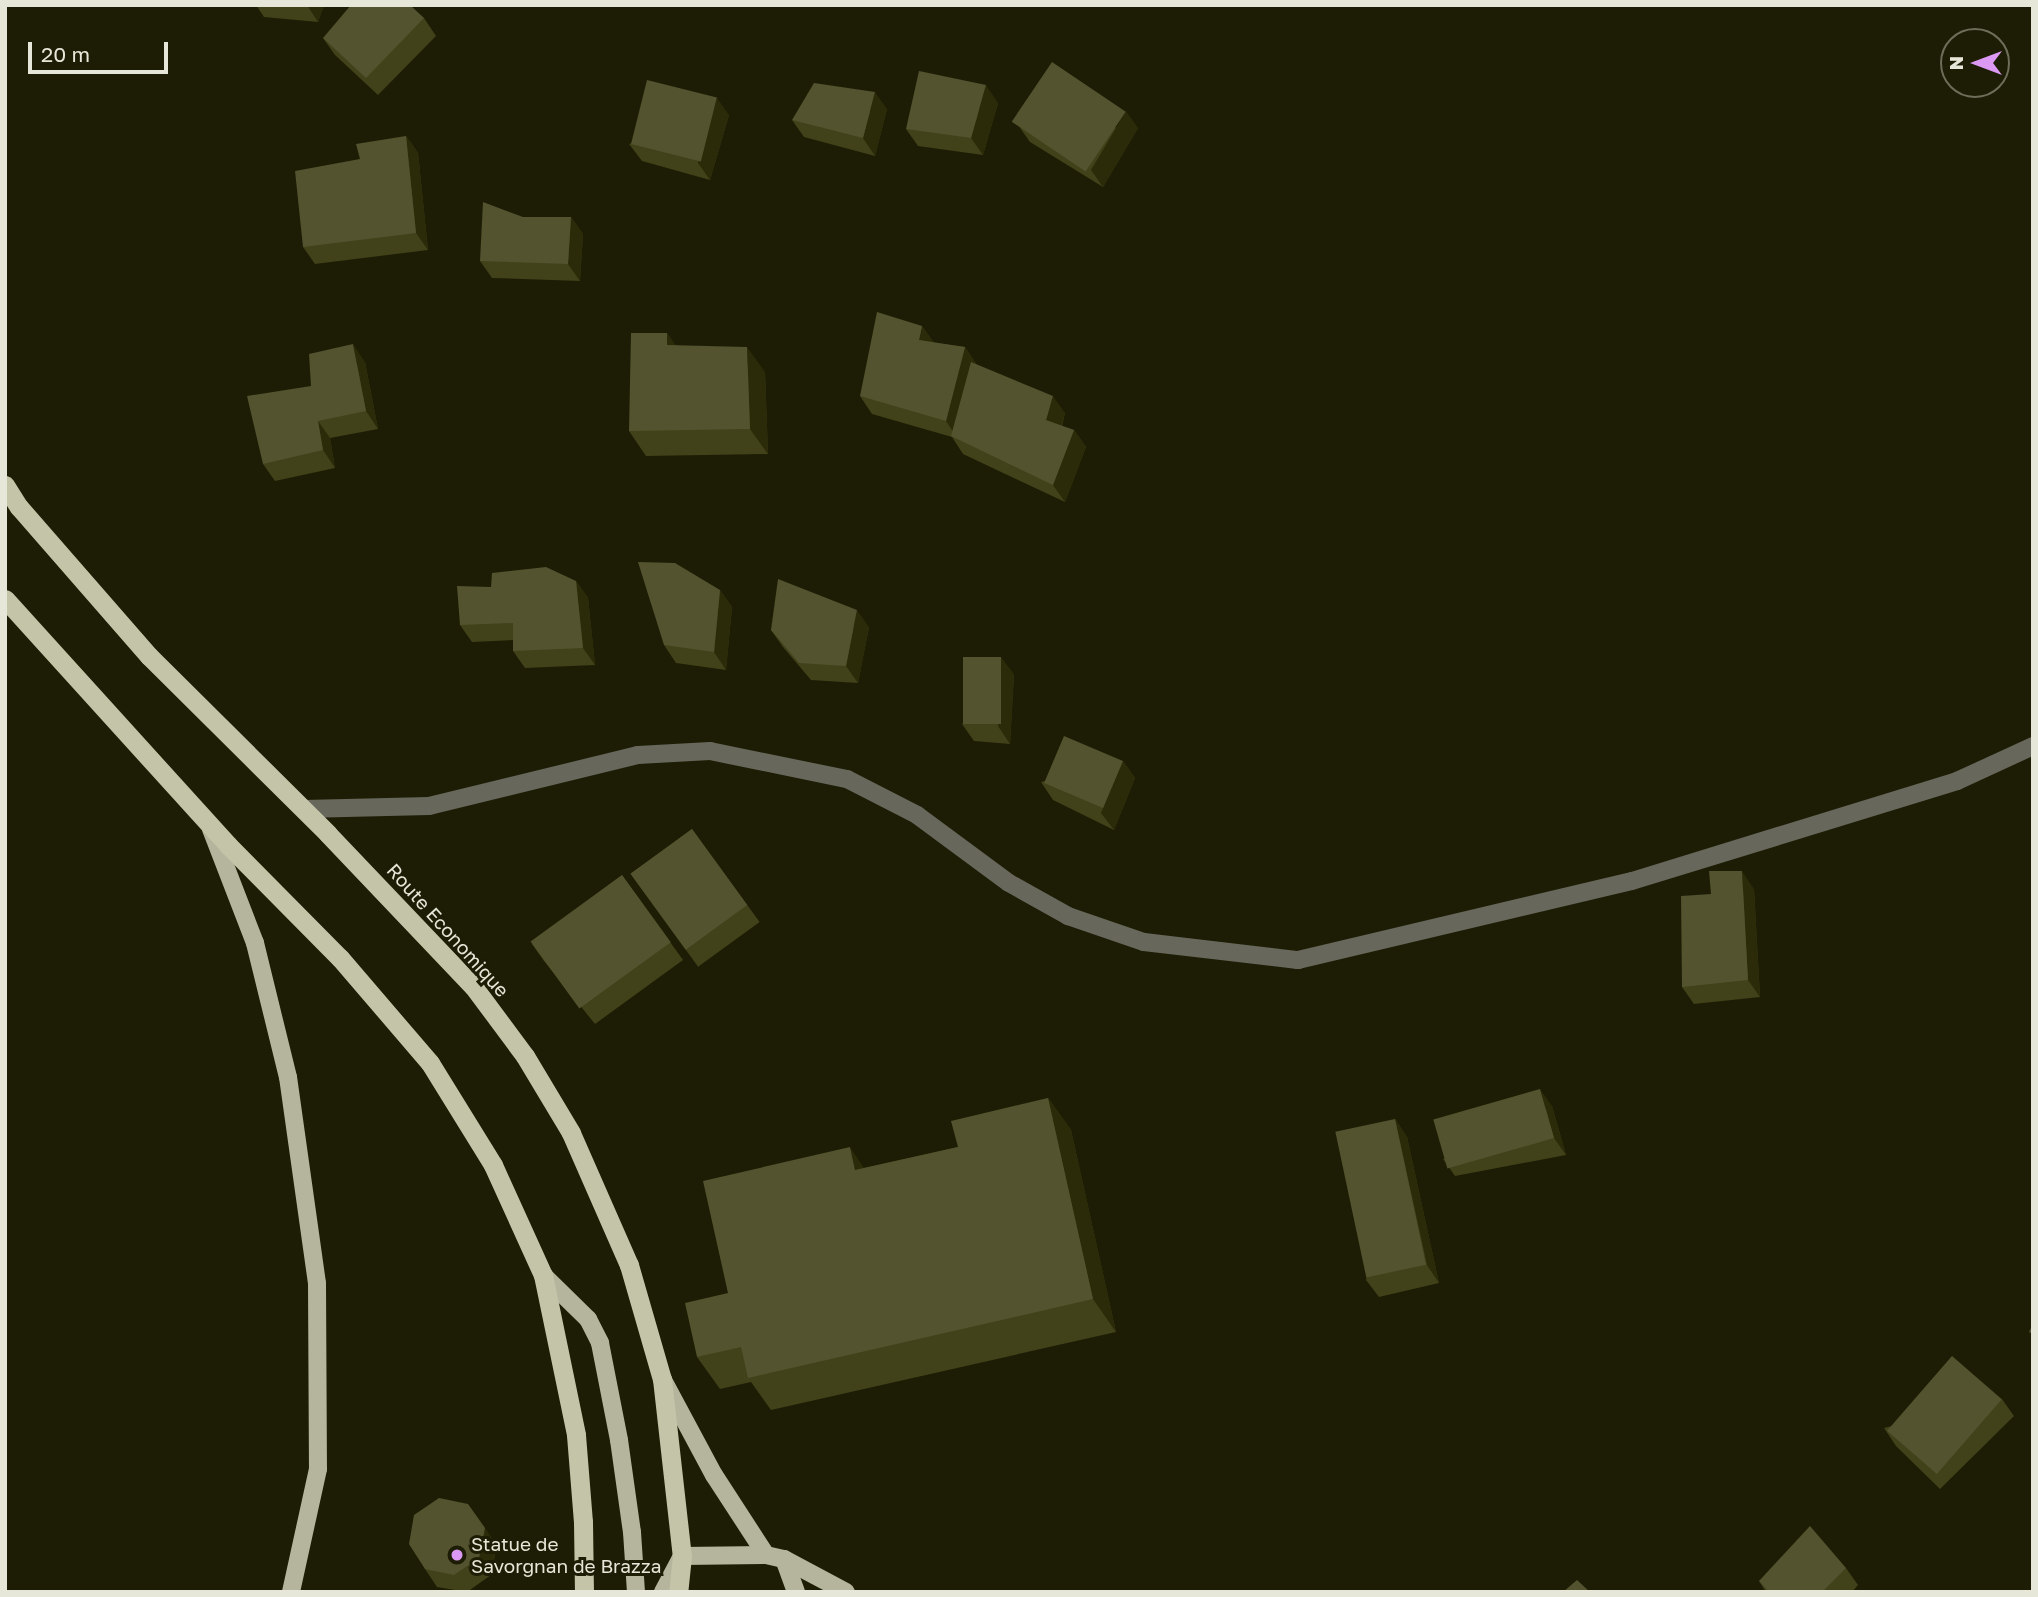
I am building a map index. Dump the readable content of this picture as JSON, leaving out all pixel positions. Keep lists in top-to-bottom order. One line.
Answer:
{"streets":{"highway":["Route Economique"]},"places":["Statue de Savorgnan de Brazza"],"scale_bar":"20 m","north":"left"}
